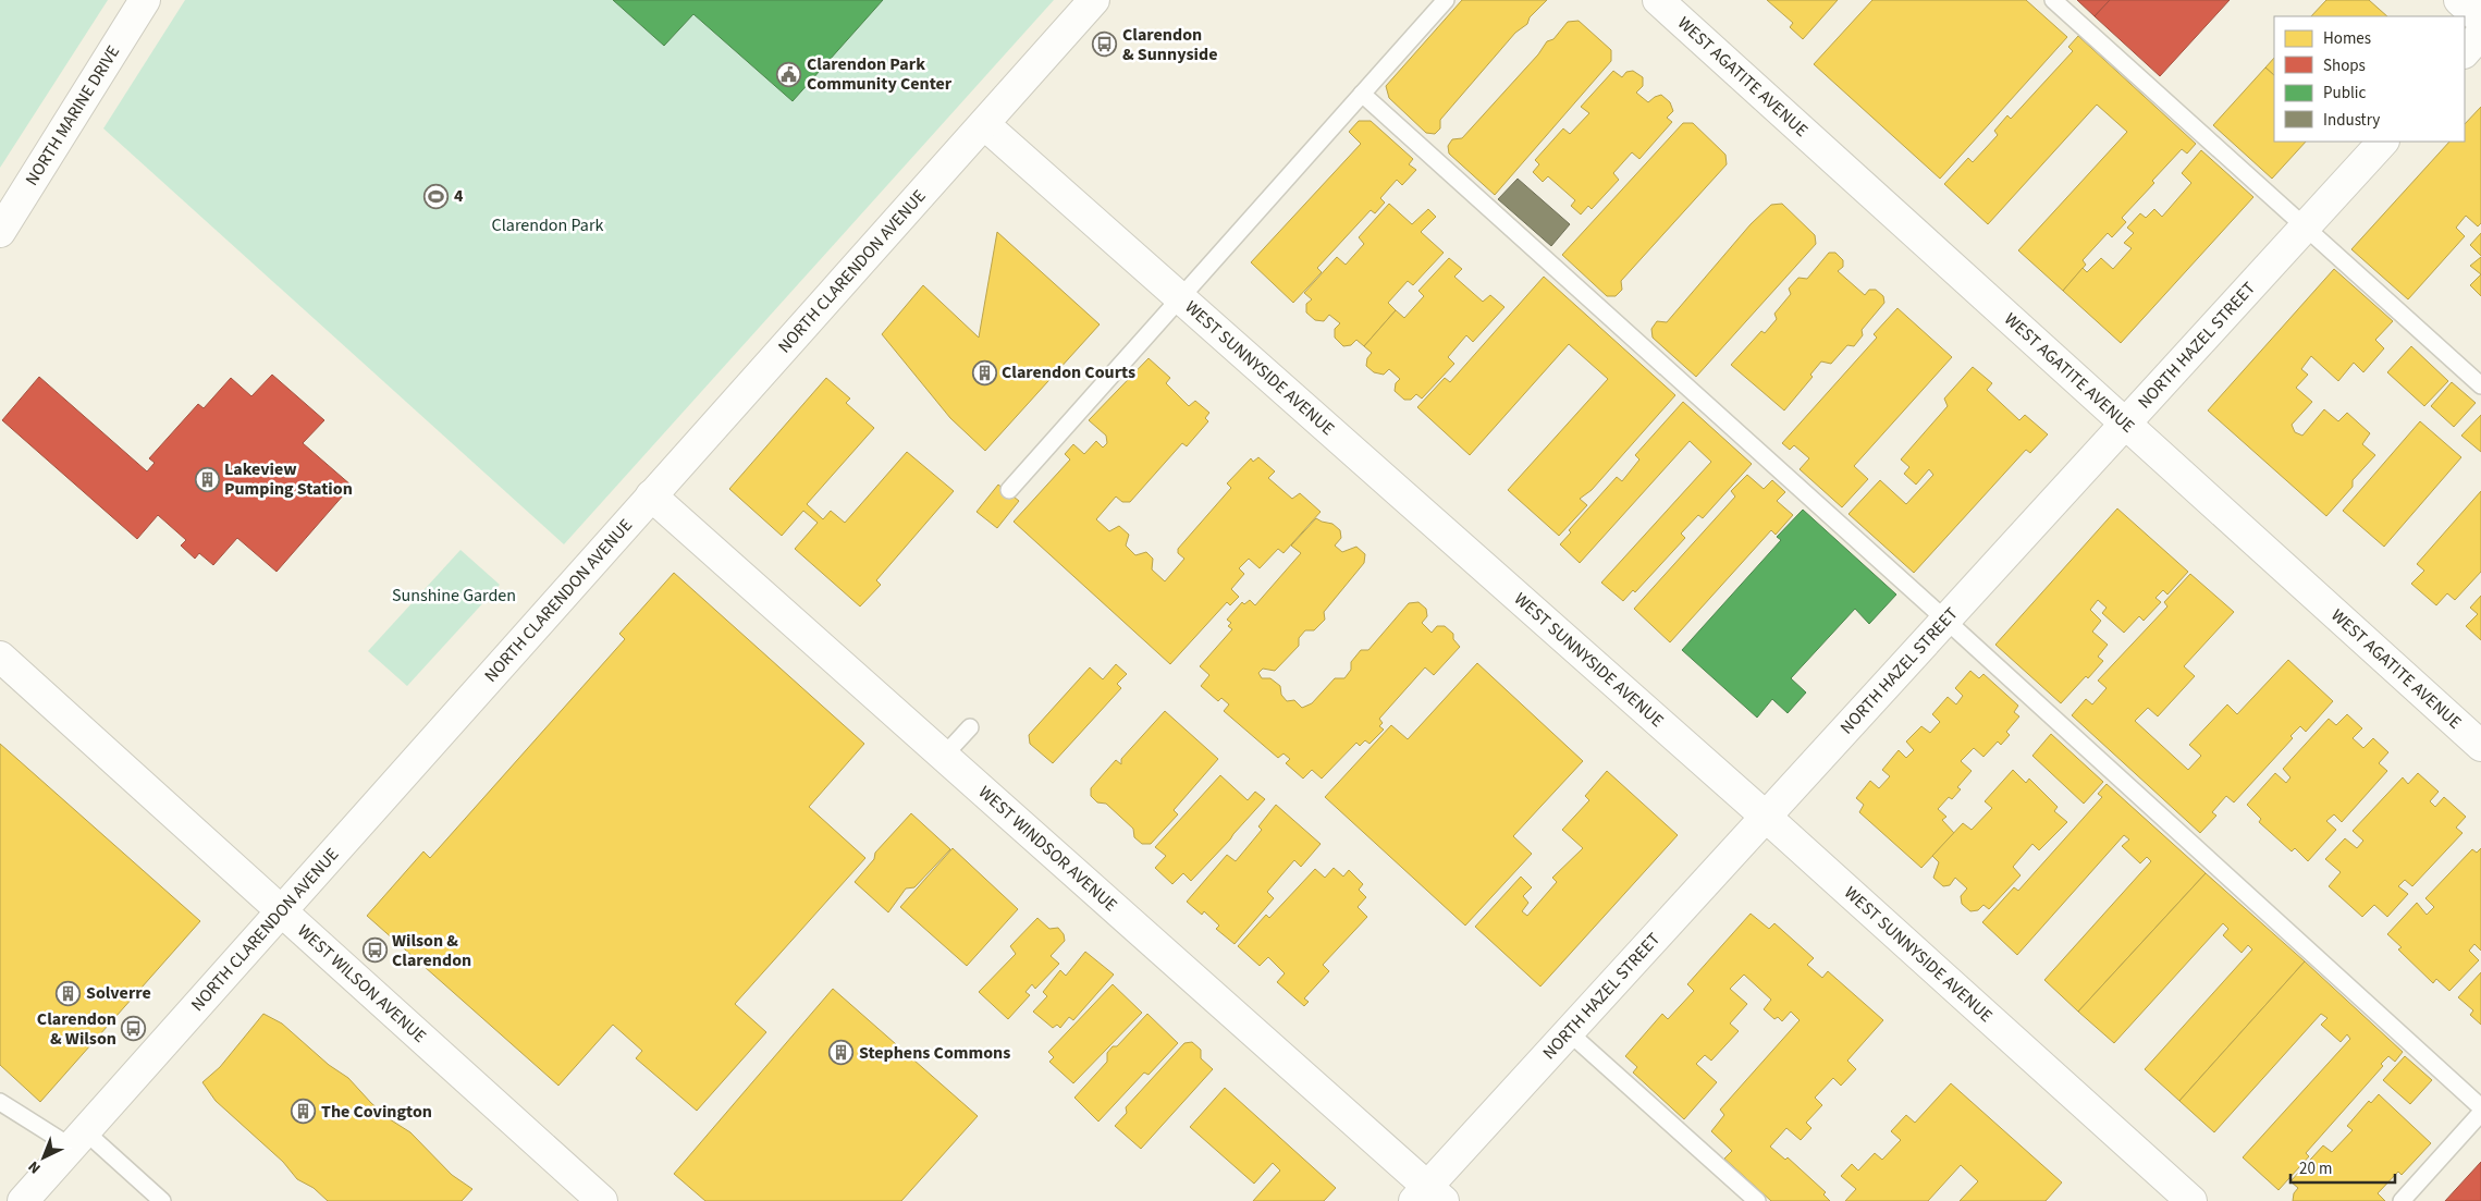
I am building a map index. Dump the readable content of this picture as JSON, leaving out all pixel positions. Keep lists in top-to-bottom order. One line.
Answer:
{"streets":{"street":["WEST AGATITE AVENUE","NORTH MARINE DRIVE","NORTH CLARENDON AVENUE","NORTH HAZEL STREET","WEST SUNNYSIDE AVENUE","WEST WINDSOR AVENUE","WEST WILSON AVENUE"]},"crossings":[["WEST AGATITE AVENUE","NORTH HAZEL STREET"],["NORTH CLARENDON AVENUE","WEST SUNNYSIDE AVENUE"],["NORTH CLARENDON AVENUE","WEST WINDSOR AVENUE"],["NORTH CLARENDON AVENUE","WEST WILSON AVENUE"],["NORTH HAZEL STREET","WEST SUNNYSIDE AVENUE"],["NORTH HAZEL STREET","WEST WINDSOR AVENUE"]],"parks":["Clarendon Park","Sunshine Garden"],"places":{"bus stop":["Clarendon & Sunnyside","Wilson & Clarendon","Clarendon & Wilson"],"public building":["Clarendon Park Community Center"],"sports":["4"],"building":["Clarendon Courts","Lakeview Pumping Station","Solverre","Stephens Commons","The Covington"]},"legend":["Homes","Shops","Public","Industry"],"scale_bar":"20 m","north":"bottom left"}
